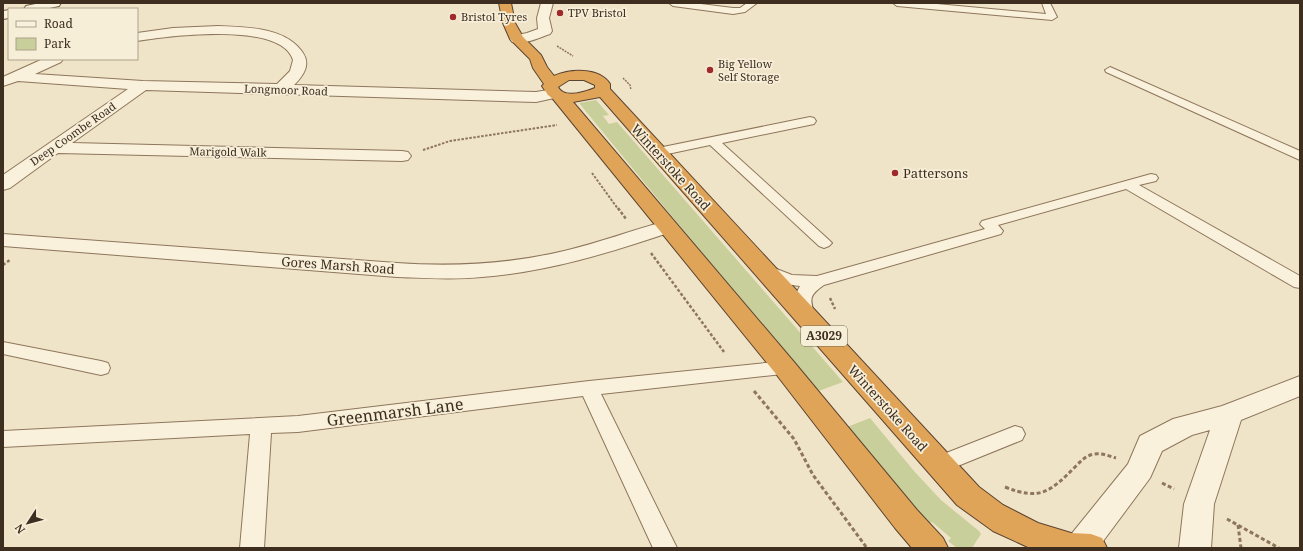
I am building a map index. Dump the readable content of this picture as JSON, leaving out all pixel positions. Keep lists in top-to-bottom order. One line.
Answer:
{"streets":{"highway":["Winterstoke Road","A3029"],"street":["Longmoor Road","Deep Coombe Road","Marigold Walk","Gores Marsh Road"],"lane":["Greenmarsh Lane"]},"crossings":[["Longmoor Road","Deep Coombe Road"],["Longmoor Road","Winterstoke Road"],["Deep Coombe Road","Marigold Walk"],["Winterstoke Road","Gores Marsh Road"],["Winterstoke Road","Greenmarsh Lane"]],"places":["TPV Bristol","Bristol Tyres","Big Yellow Self Storage","Pattersons"],"legend":["Road","Park"],"north":"bottom left"}
